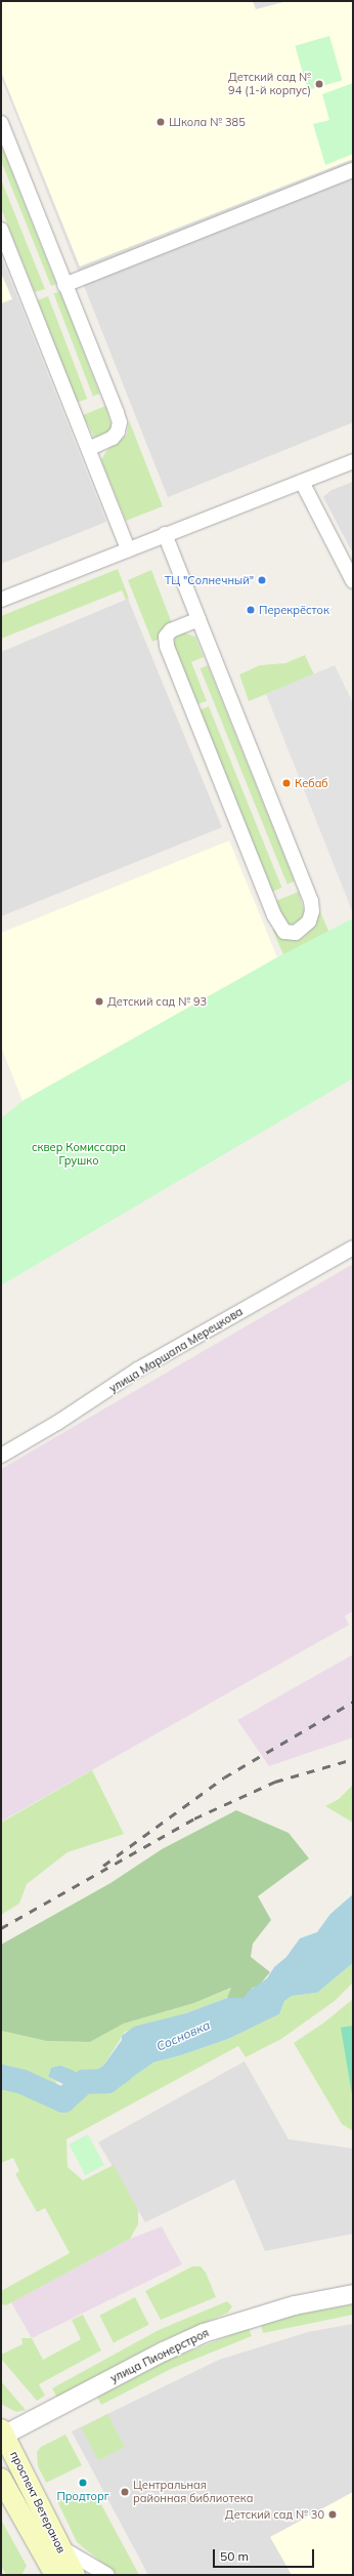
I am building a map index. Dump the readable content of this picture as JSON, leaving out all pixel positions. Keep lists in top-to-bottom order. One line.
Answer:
{"streets":{"main road":["проспект Ветеранов"],"street":["улица Маршала Мерецкова","улица Пионерстроя"]},"crossings":[["улица Пионерстроя","проспект Ветеранов"]],"water":["Сосновка"],"parks":["сквер Комиссара Грушко"],"places":["Детский сад № 94 (1-й корпус)","Школа № 385","ТЦ \"Солнечный\"","Перекрёсток","Кебаб","Детский сад № 93","Продторг","Центральная районная библиотека","Детский сад № 30"],"scale_bar":"50 m"}
